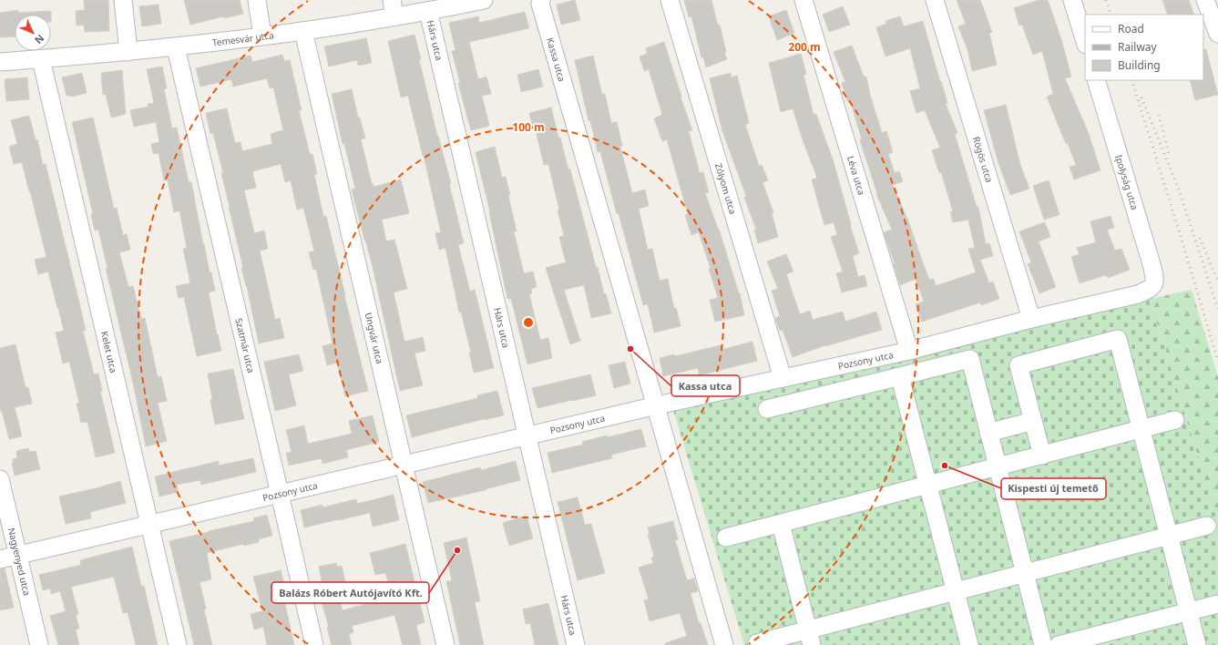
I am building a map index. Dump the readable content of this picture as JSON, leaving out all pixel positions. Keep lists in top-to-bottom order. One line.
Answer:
{"streets":{"street":["Temesvár utca","Hárs utca","Kassa utca","Rögös utca","Léva utca","Ipolyság utca","Zólyom utca","Ungvár utca","Szatmár utca","Kelet utca","Pozsony utca","Nagyenyed utca"]},"crossings":[["Temesvár utca","Hárs utca"],["Temesvár utca","Ungvár utca"],["Temesvár utca","Szatmár utca"],["Temesvár utca","Kelet utca"],["Hárs utca","Pozsony utca"],["Kassa utca","Pozsony utca"],["Rögös utca","Pozsony utca"],["Léva utca","Pozsony utca"],["Ipolyság utca","Pozsony utca"],["Zólyom utca","Pozsony utca"],["Ungvár utca","Pozsony utca"],["Szatmár utca","Pozsony utca"],["Kelet utca","Pozsony utca"],["Pozsony utca","Nagyenyed utca"]],"places":["Kassa utca","Kispesti új temető","Balázs Róbert Autójavító Kft."],"legend":["Road","Railway","Building"],"north":"bottom right","rings":["200 m","100 m"]}
